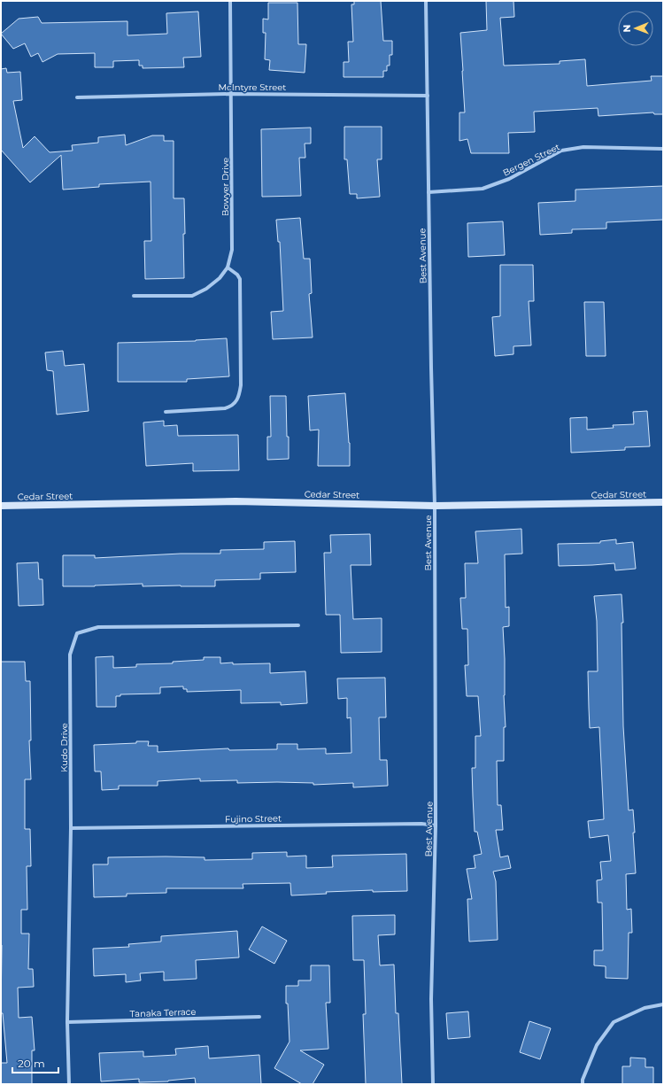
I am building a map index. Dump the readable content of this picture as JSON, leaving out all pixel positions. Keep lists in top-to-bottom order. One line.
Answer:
{"streets":{"main road":["Cedar Street"],"street":["McIntyre Street","Bergen Street","Bowyer Drive","Best Avenue","Kudo Drive","Fujino Street","Tanaka Terrace"]},"crossings":[["McIntyre Street","Bowyer Drive"],["McIntyre Street","Best Avenue"],["Bergen Street","Best Avenue"],["Best Avenue","Cedar Street"],["Best Avenue","Fujino Street"],["Kudo Drive","Fujino Street"],["Kudo Drive","Tanaka Terrace"]],"scale_bar":"20 m","north":"left"}
